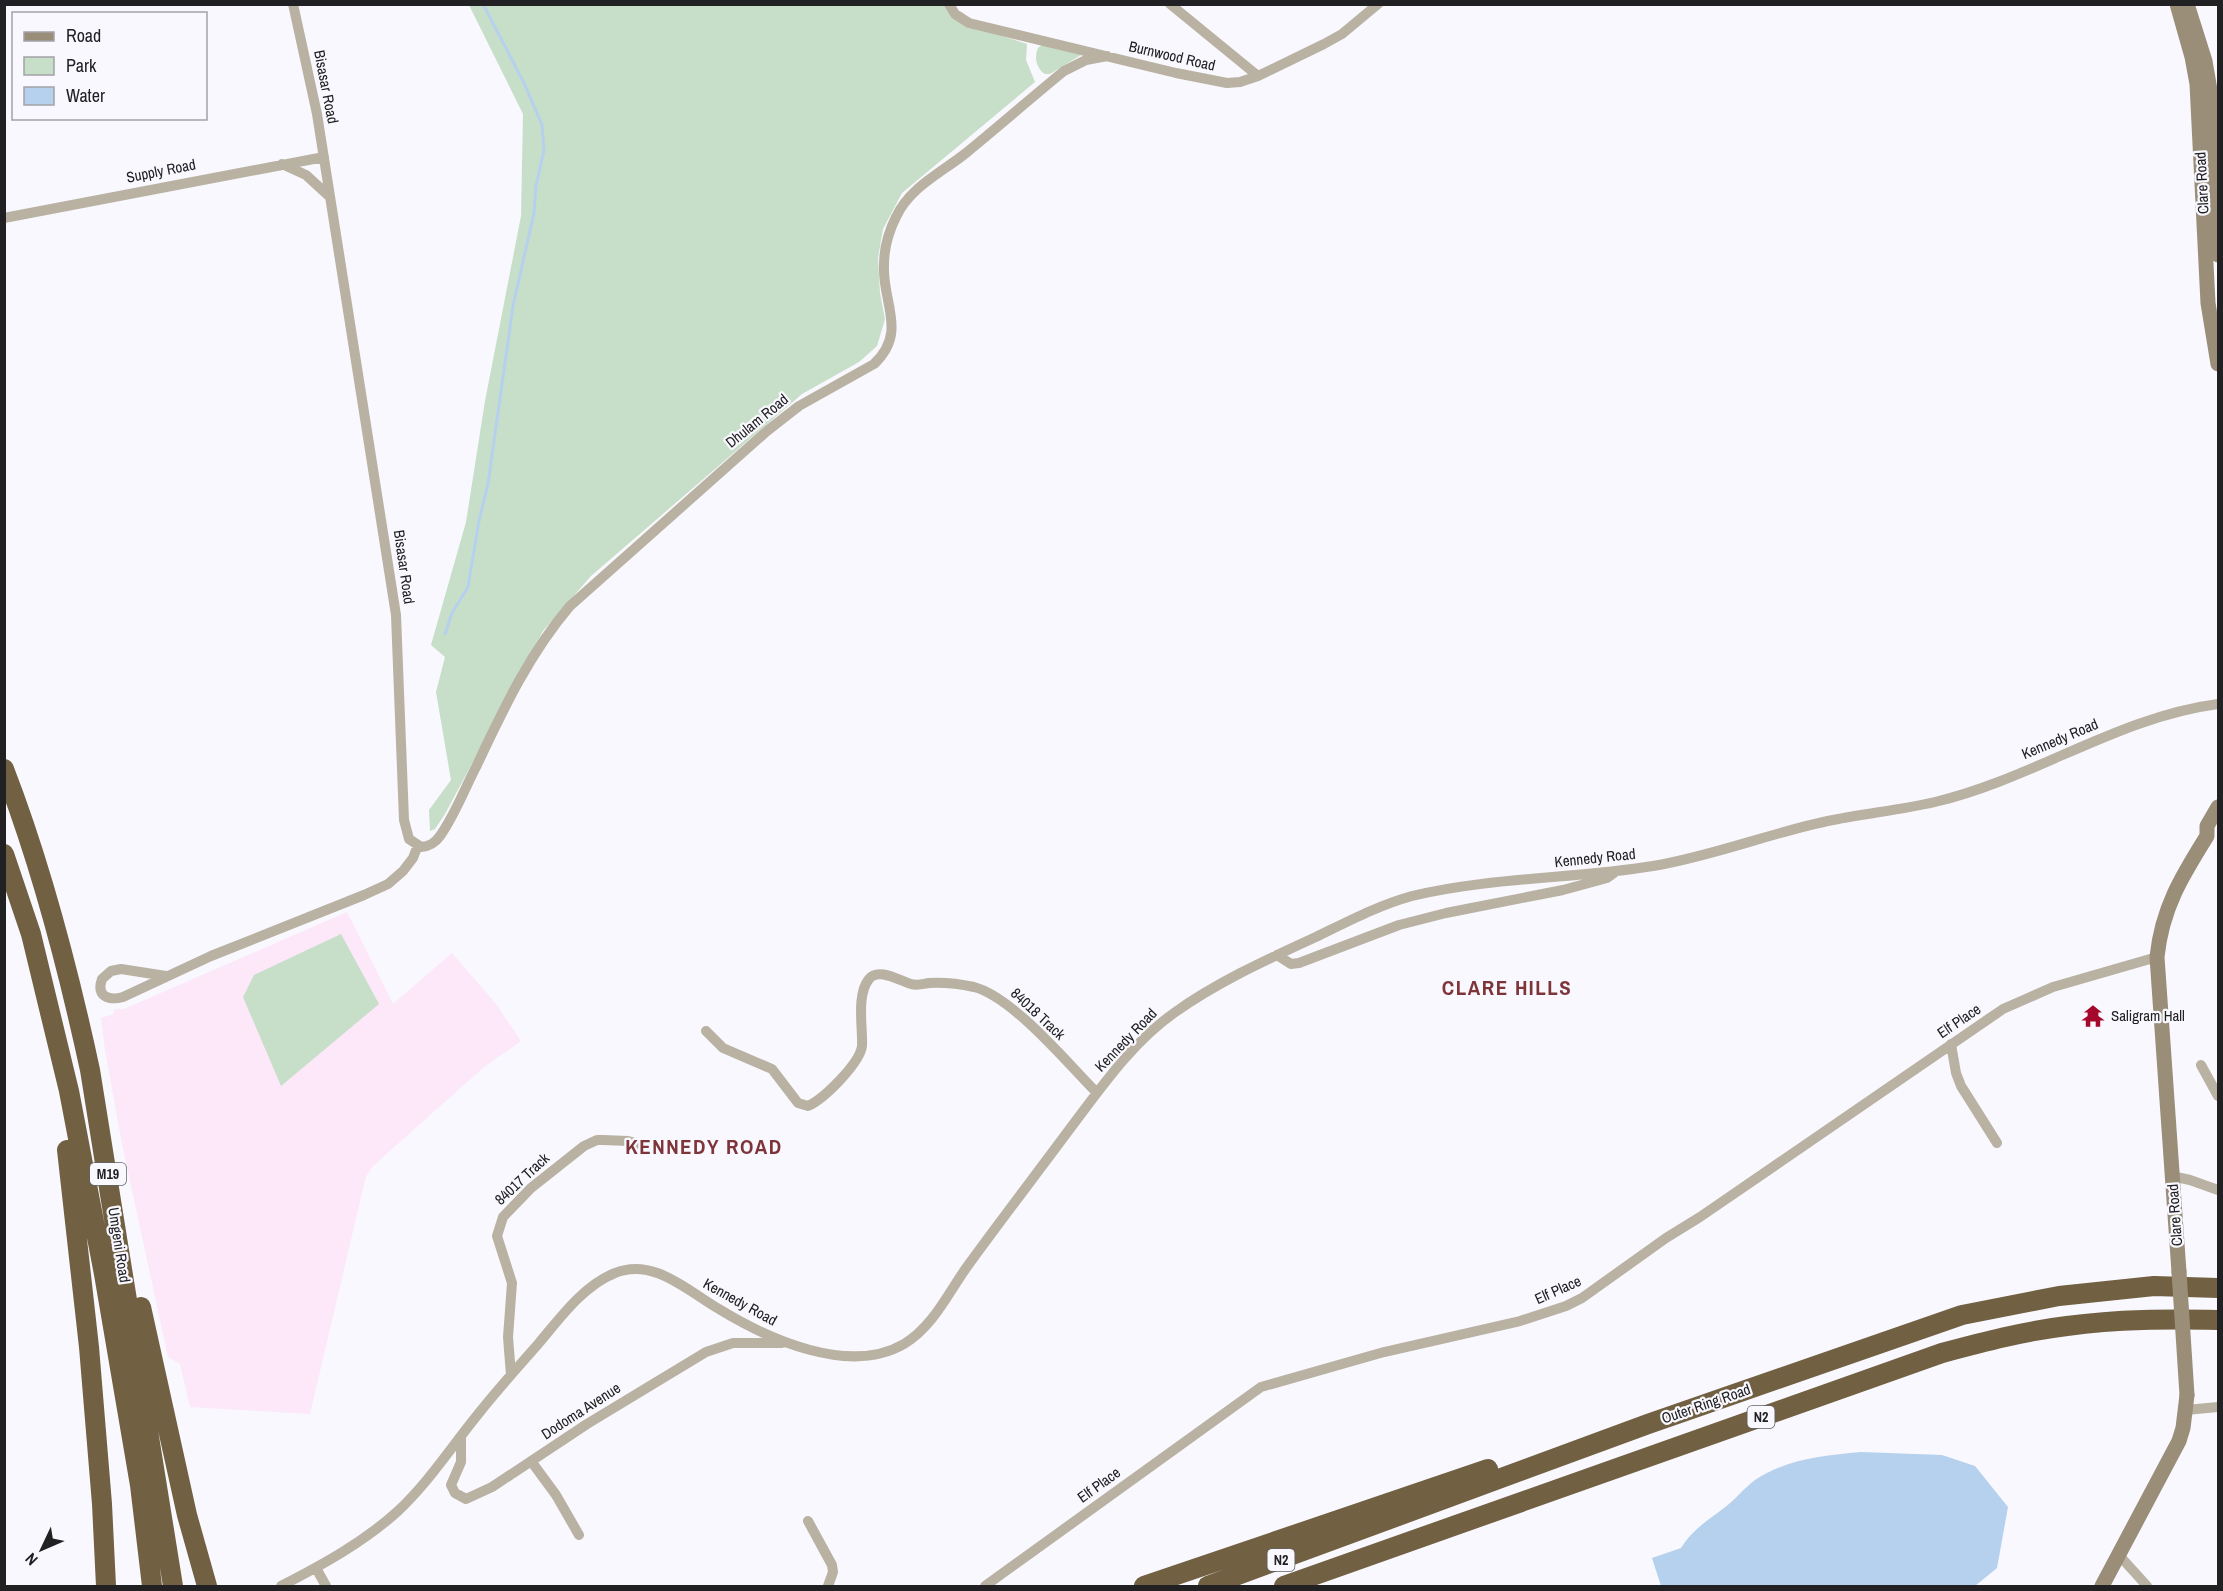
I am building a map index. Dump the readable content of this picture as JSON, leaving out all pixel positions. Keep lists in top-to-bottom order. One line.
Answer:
{"streets":{"highway":["M19","Umgeni Road","Outer Ring Road","N2"],"street":["Burnwood Road","Bisasar Road","Supply Road","Clare Road","Dhulam Road","Kennedy Road","84018 Track","Elf Place","84017 Track","Dodoma Avenue"]},"crossings":[["Burnwood Road","Dhulam Road"],["Bisasar Road","Supply Road"],["Bisasar Road","Dhulam Road"],["Clare Road","Elf Place"],["Kennedy Road","84018 Track"],["Kennedy Road","84017 Track"],["Kennedy Road","Dodoma Avenue"]],"districts":["CLARE HILLS","KENNEDY ROAD"],"places":{"temple":["Saligram Hall"]},"legend":["Road","Park","Water"],"north":"bottom left"}
